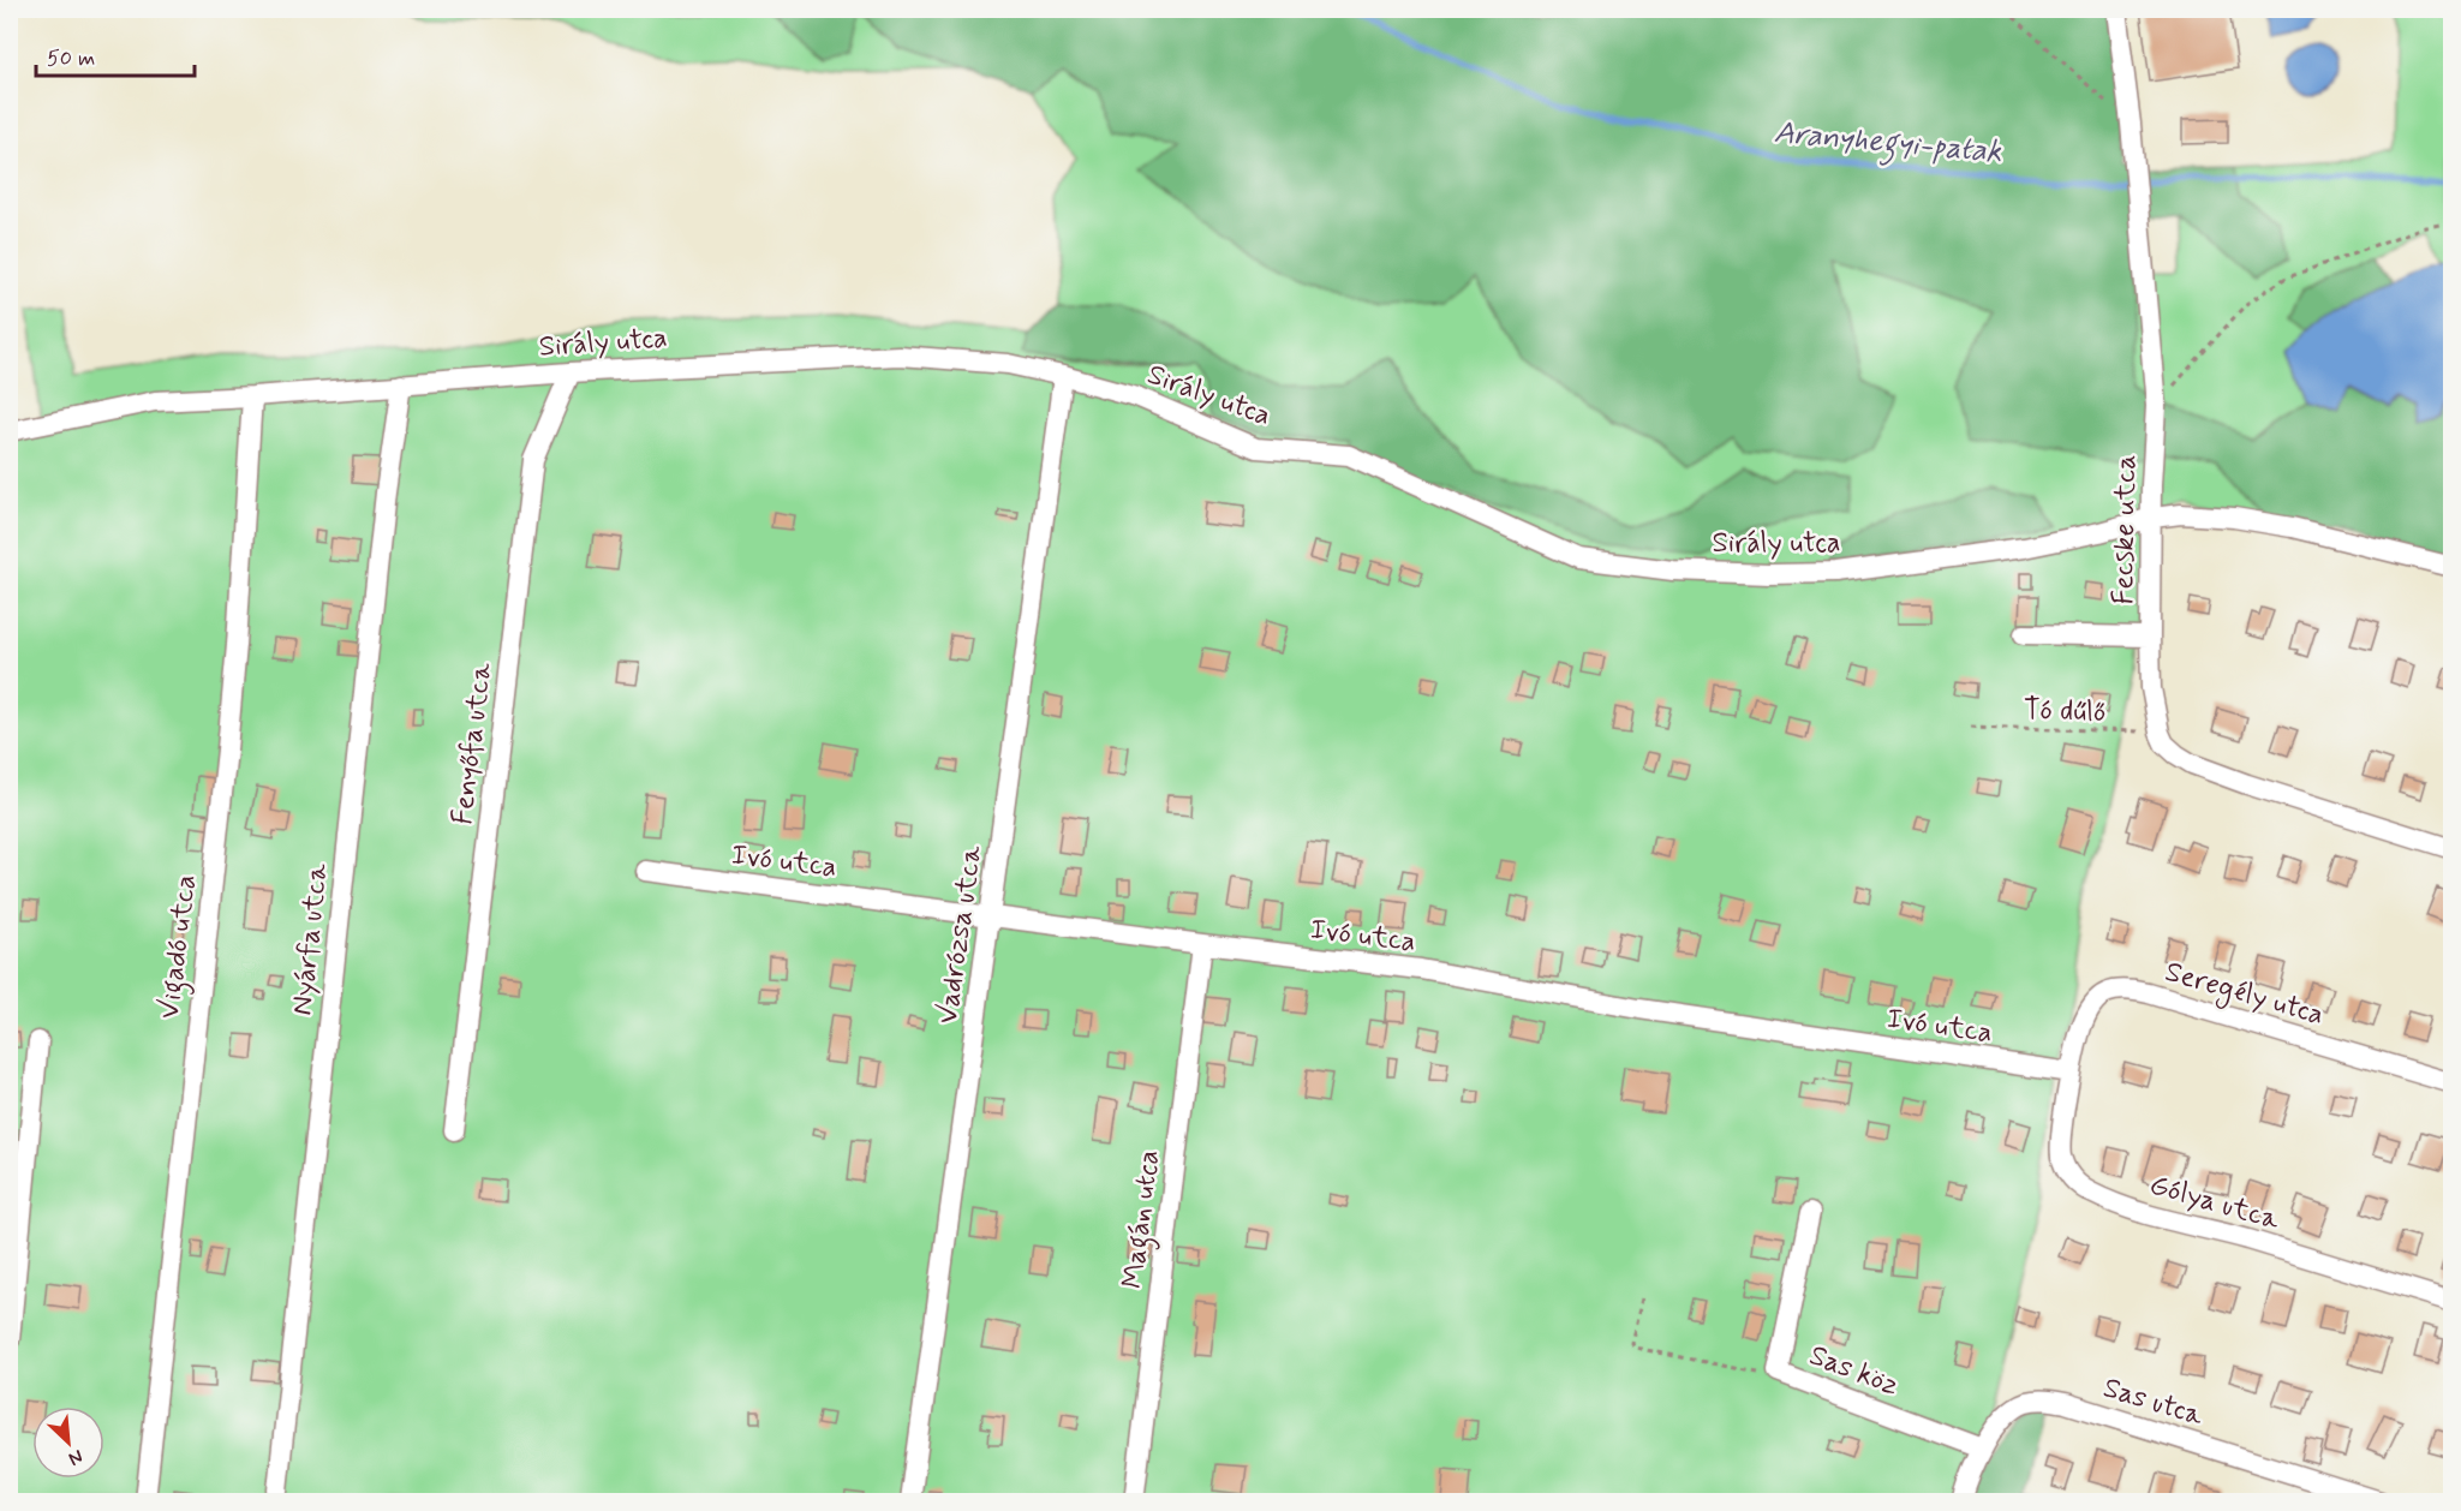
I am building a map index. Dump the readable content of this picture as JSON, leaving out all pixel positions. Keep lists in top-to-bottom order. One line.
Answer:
{"streets":{"street":["Sirály utca","Fecske utca","Fenyőfa utca","Ivó utca","Vadrózsa utca","Nyárfa utca","Vigadó utca","Seregély utca","Gólya utca","Magán utca","Sas köz","Sas utca"],"path":["Tó dűlő"]},"crossings":[["Sirály utca","Fecske utca"],["Sirály utca","Fenyőfa utca"],["Sirály utca","Vadrózsa utca"],["Sirály utca","Nyárfa utca"],["Sirály utca","Vigadó utca"],["Fecske utca","Tó dűlő"],["Ivó utca","Vadrózsa utca"],["Ivó utca","Seregély utca"],["Ivó utca","Gólya utca"],["Ivó utca","Magán utca"],["Seregély utca","Gólya utca"],["Sas köz","Sas utca"]],"water":["Aranyhegyi-patak"],"scale_bar":"50 m","north":"bottom right"}
